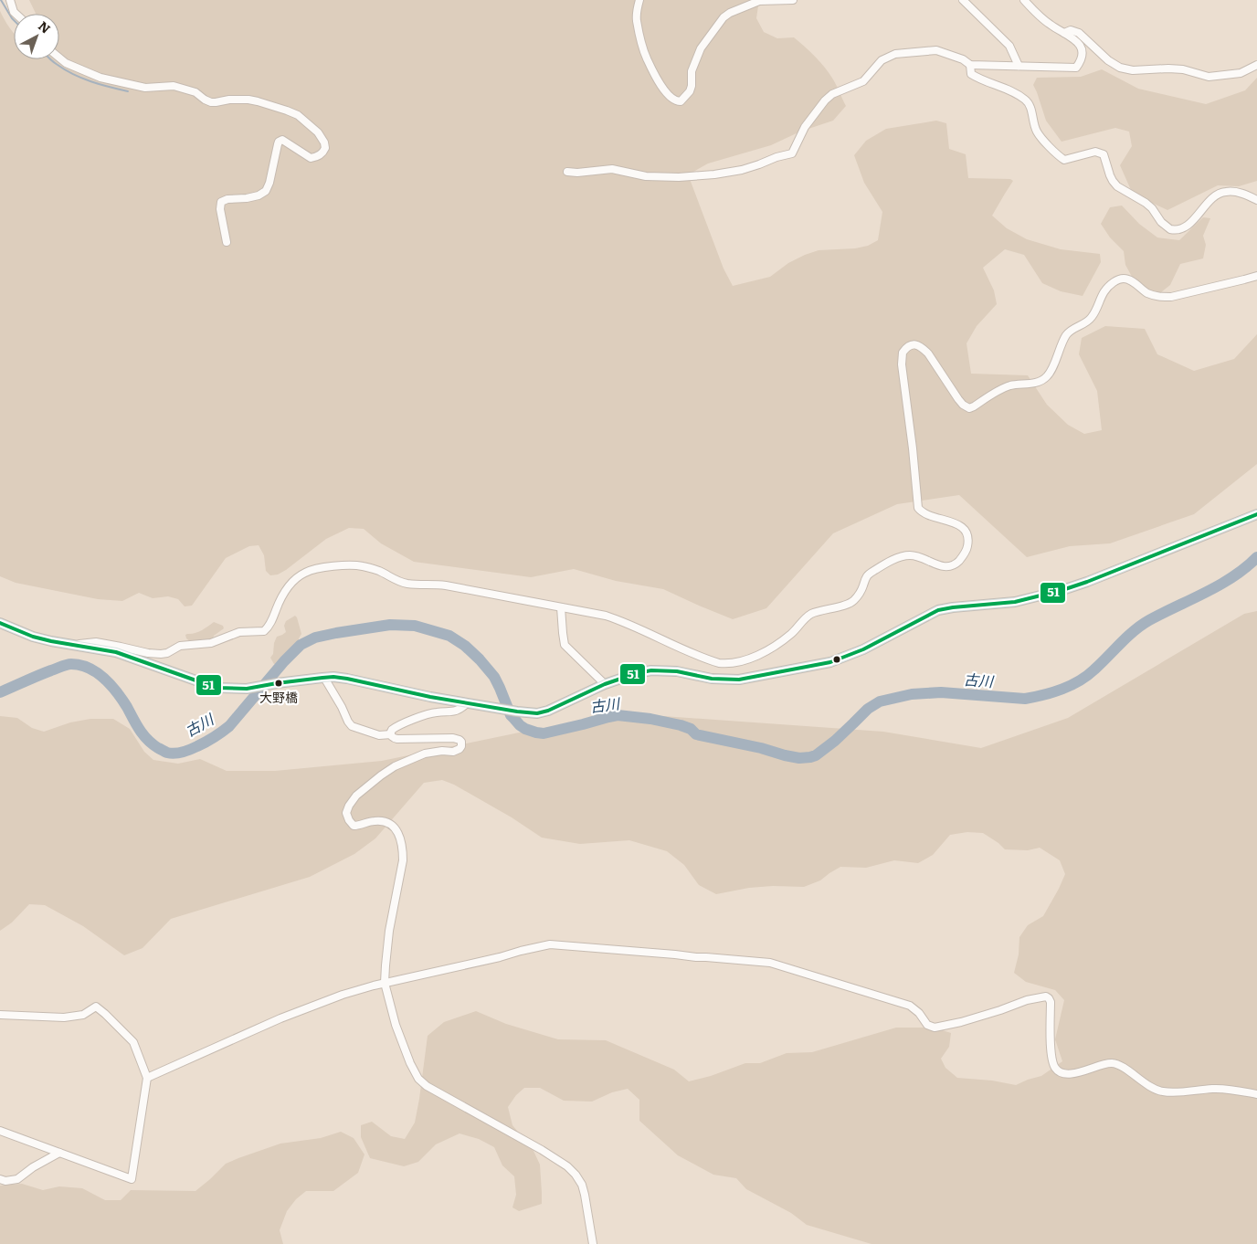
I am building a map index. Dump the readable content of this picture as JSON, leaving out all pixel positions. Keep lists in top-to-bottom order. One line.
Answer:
{"water":["古川"],"places":["大野橋"],"lines":["transit line 51"],"north":"top right"}
